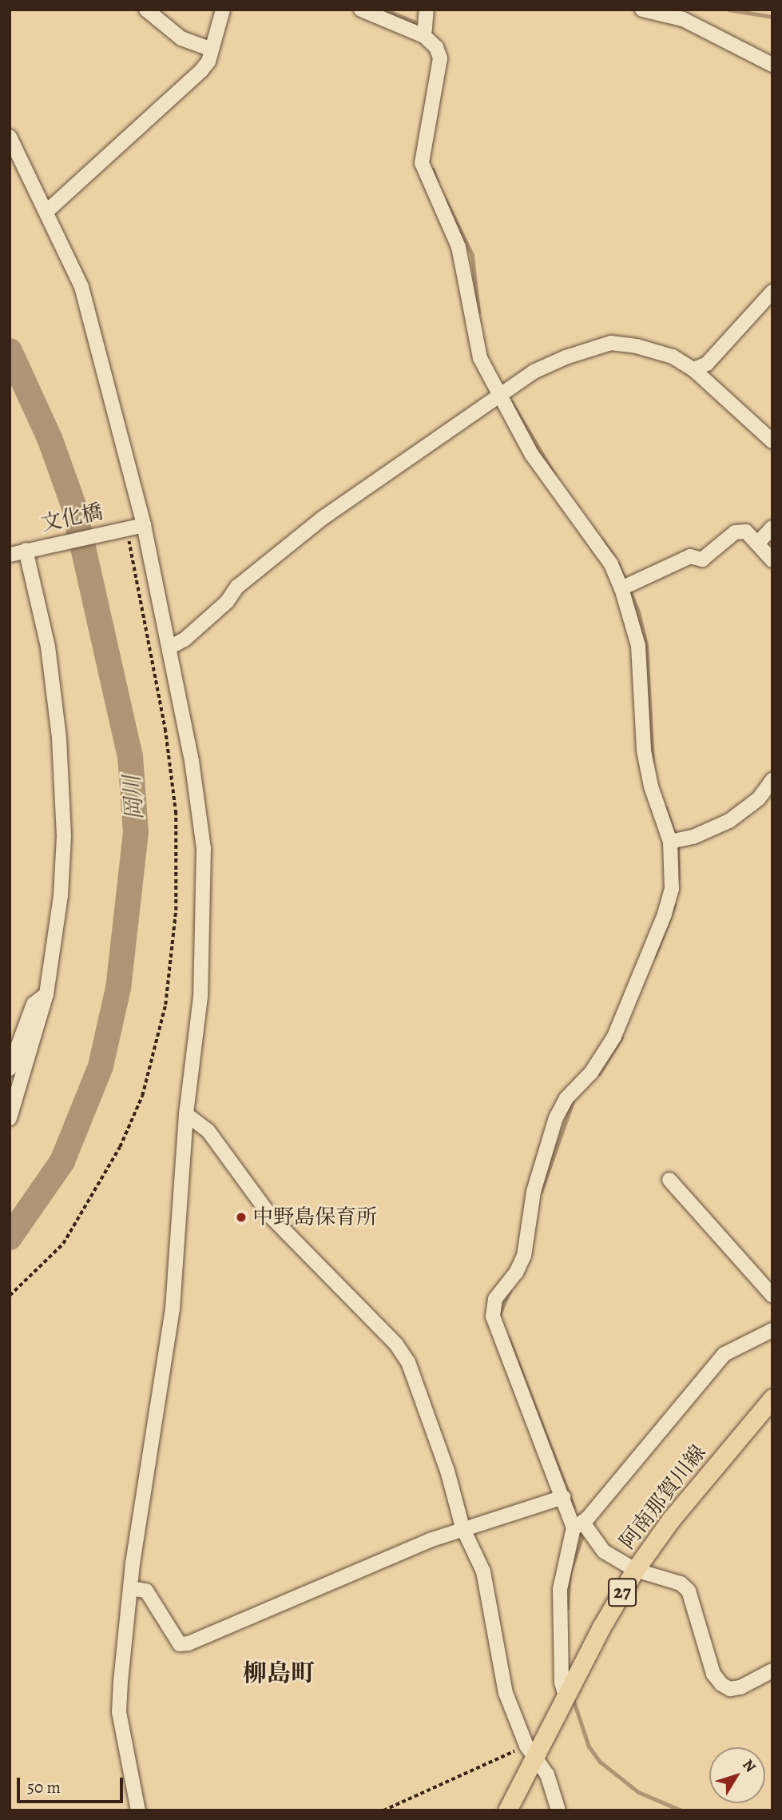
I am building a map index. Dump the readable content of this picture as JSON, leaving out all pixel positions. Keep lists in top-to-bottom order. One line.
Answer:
{"streets":{"main road":["阿南那賀川線","27"],"street":["文化橋"]},"districts":["柳島町"],"water":["岡川"],"places":["中野島保育所"],"scale_bar":"50 m","north":"top right"}
